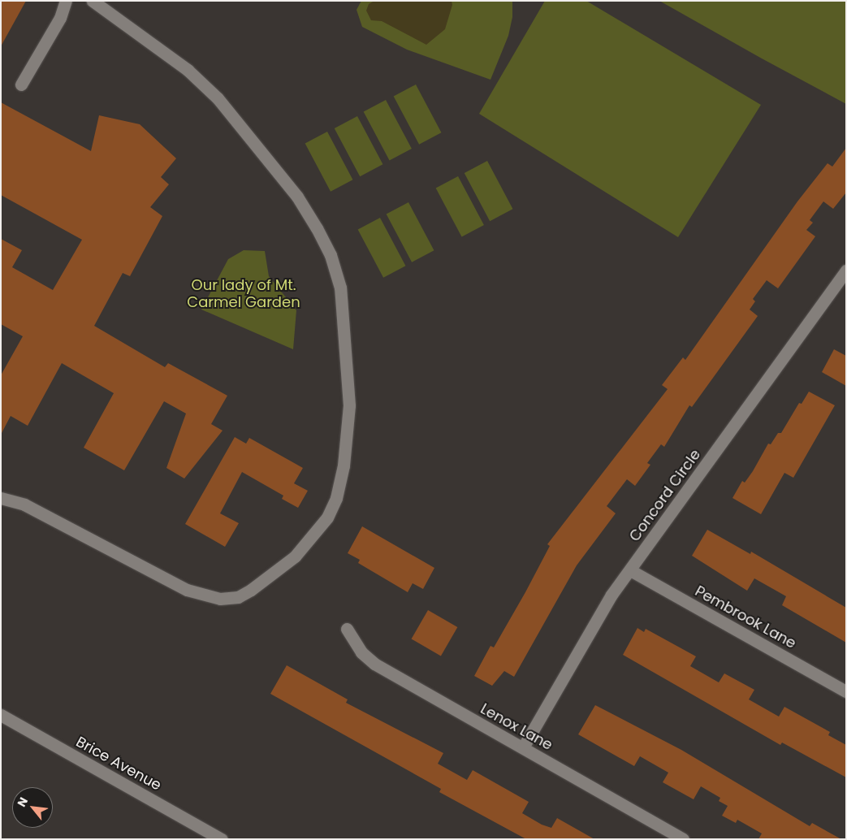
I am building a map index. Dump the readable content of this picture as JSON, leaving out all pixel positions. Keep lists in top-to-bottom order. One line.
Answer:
{"streets":{"street":["Concord Circle","Pembrook Lane","Lenox Lane","Brice Avenue"]},"crossings":[["Concord Circle","Pembrook Lane"],["Concord Circle","Lenox Lane"]],"parks":["Our lady of Mt. Carmel Garden"],"north":"top left"}
